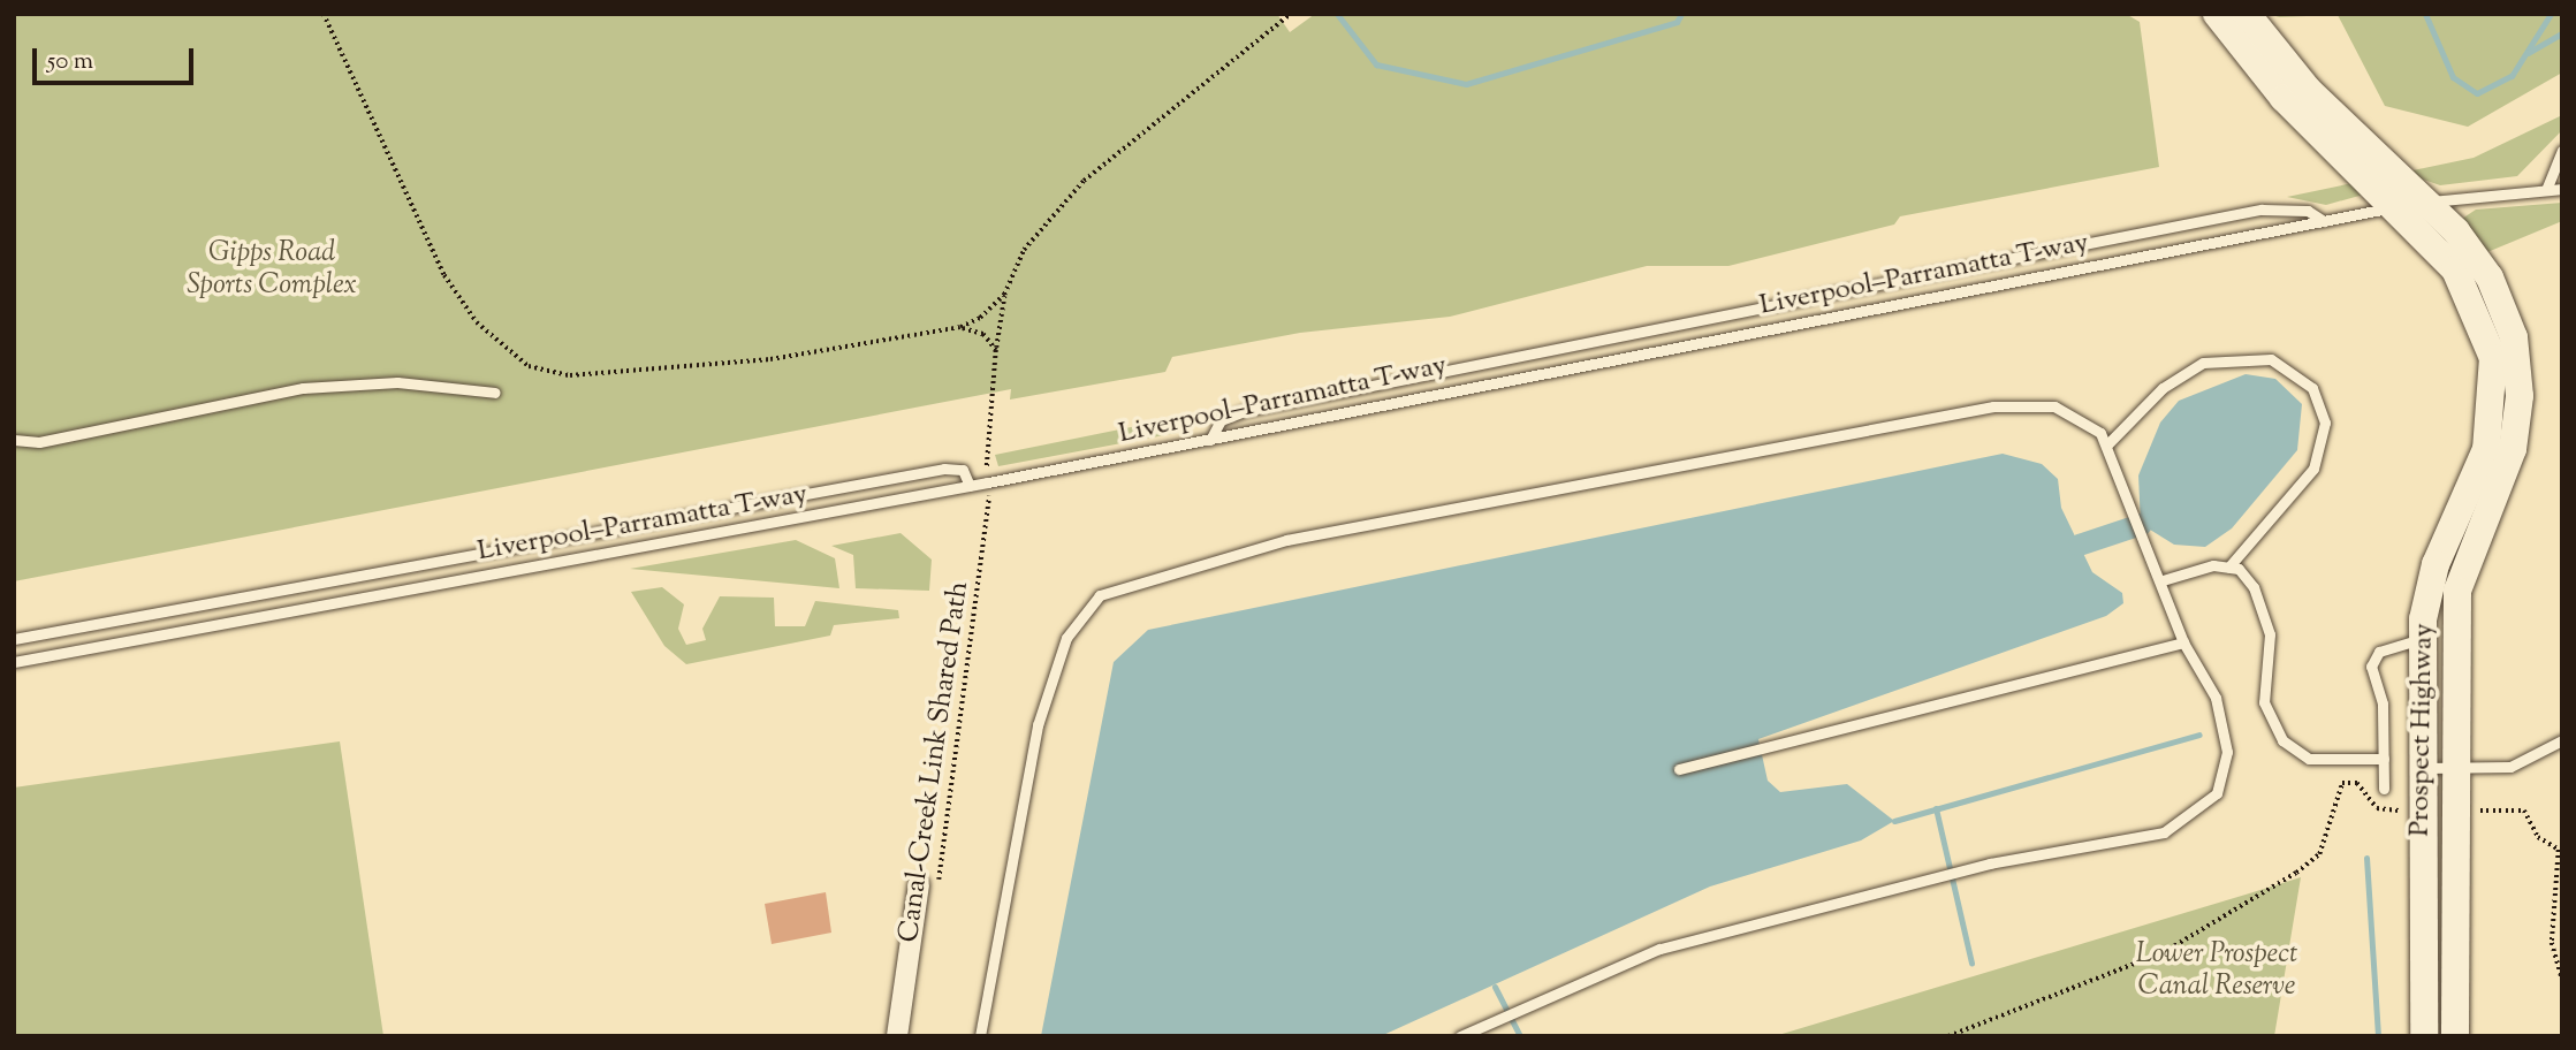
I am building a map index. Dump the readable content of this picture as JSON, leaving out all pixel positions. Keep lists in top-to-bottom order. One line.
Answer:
{"streets":{"main road":["Prospect Highway"],"lane":["Liverpool–Parramatta T-way"],"path":["Canal-Creek Link Shared Path"]},"crossings":[["Liverpool–Parramatta T-way","Prospect Highway"]],"parks":["Gipps Road Sports Complex","Lower Prospect Canal Reserve"],"scale_bar":"50 m"}
